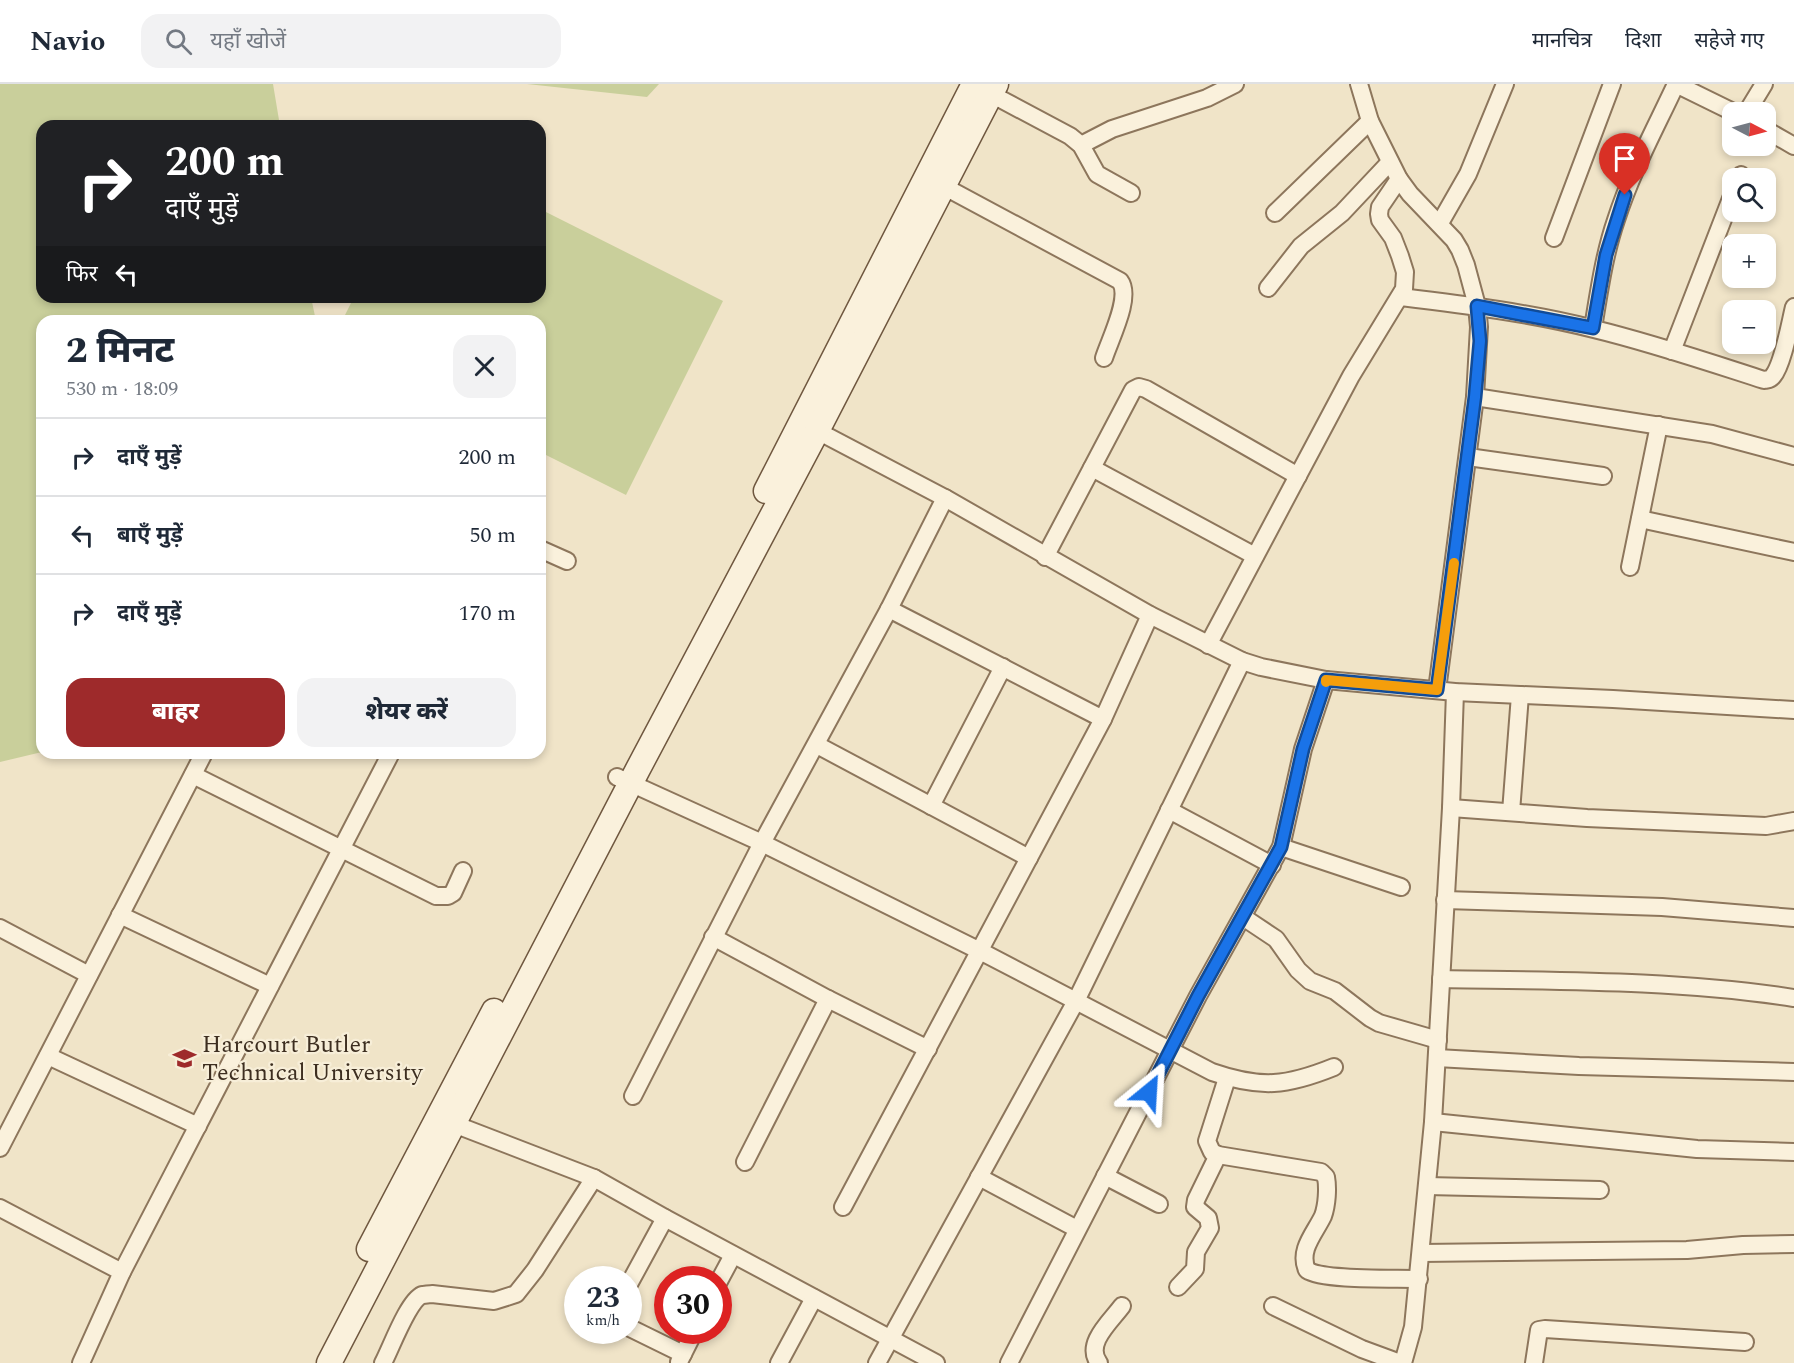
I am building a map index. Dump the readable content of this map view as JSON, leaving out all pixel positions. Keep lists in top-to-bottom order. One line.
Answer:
{"places":{"school or university":["Harcourt Butler Technical University"]},"north":"right","page":{"header":"Navio","search":"यहाँ खोजें","nav":["मानचित्र","दिशा","सहेजे गए"],"map_buttons":["+","−"],"turn":["200 m","दाएँ मुड़ें"],"then":"फिर","heading":["2 मिनट","530 m · 18:09"],"list":[{"name":"दाएँ मुड़ें","value":"200 m"},{"name":"बाएँ मुड़ें","value":"50 m"},{"name":"दाएँ मुड़ें","value":"170 m"}],"buttons":["बाहर","शेयर करें"],"speed":"23 km/h","limit":"30"}}
